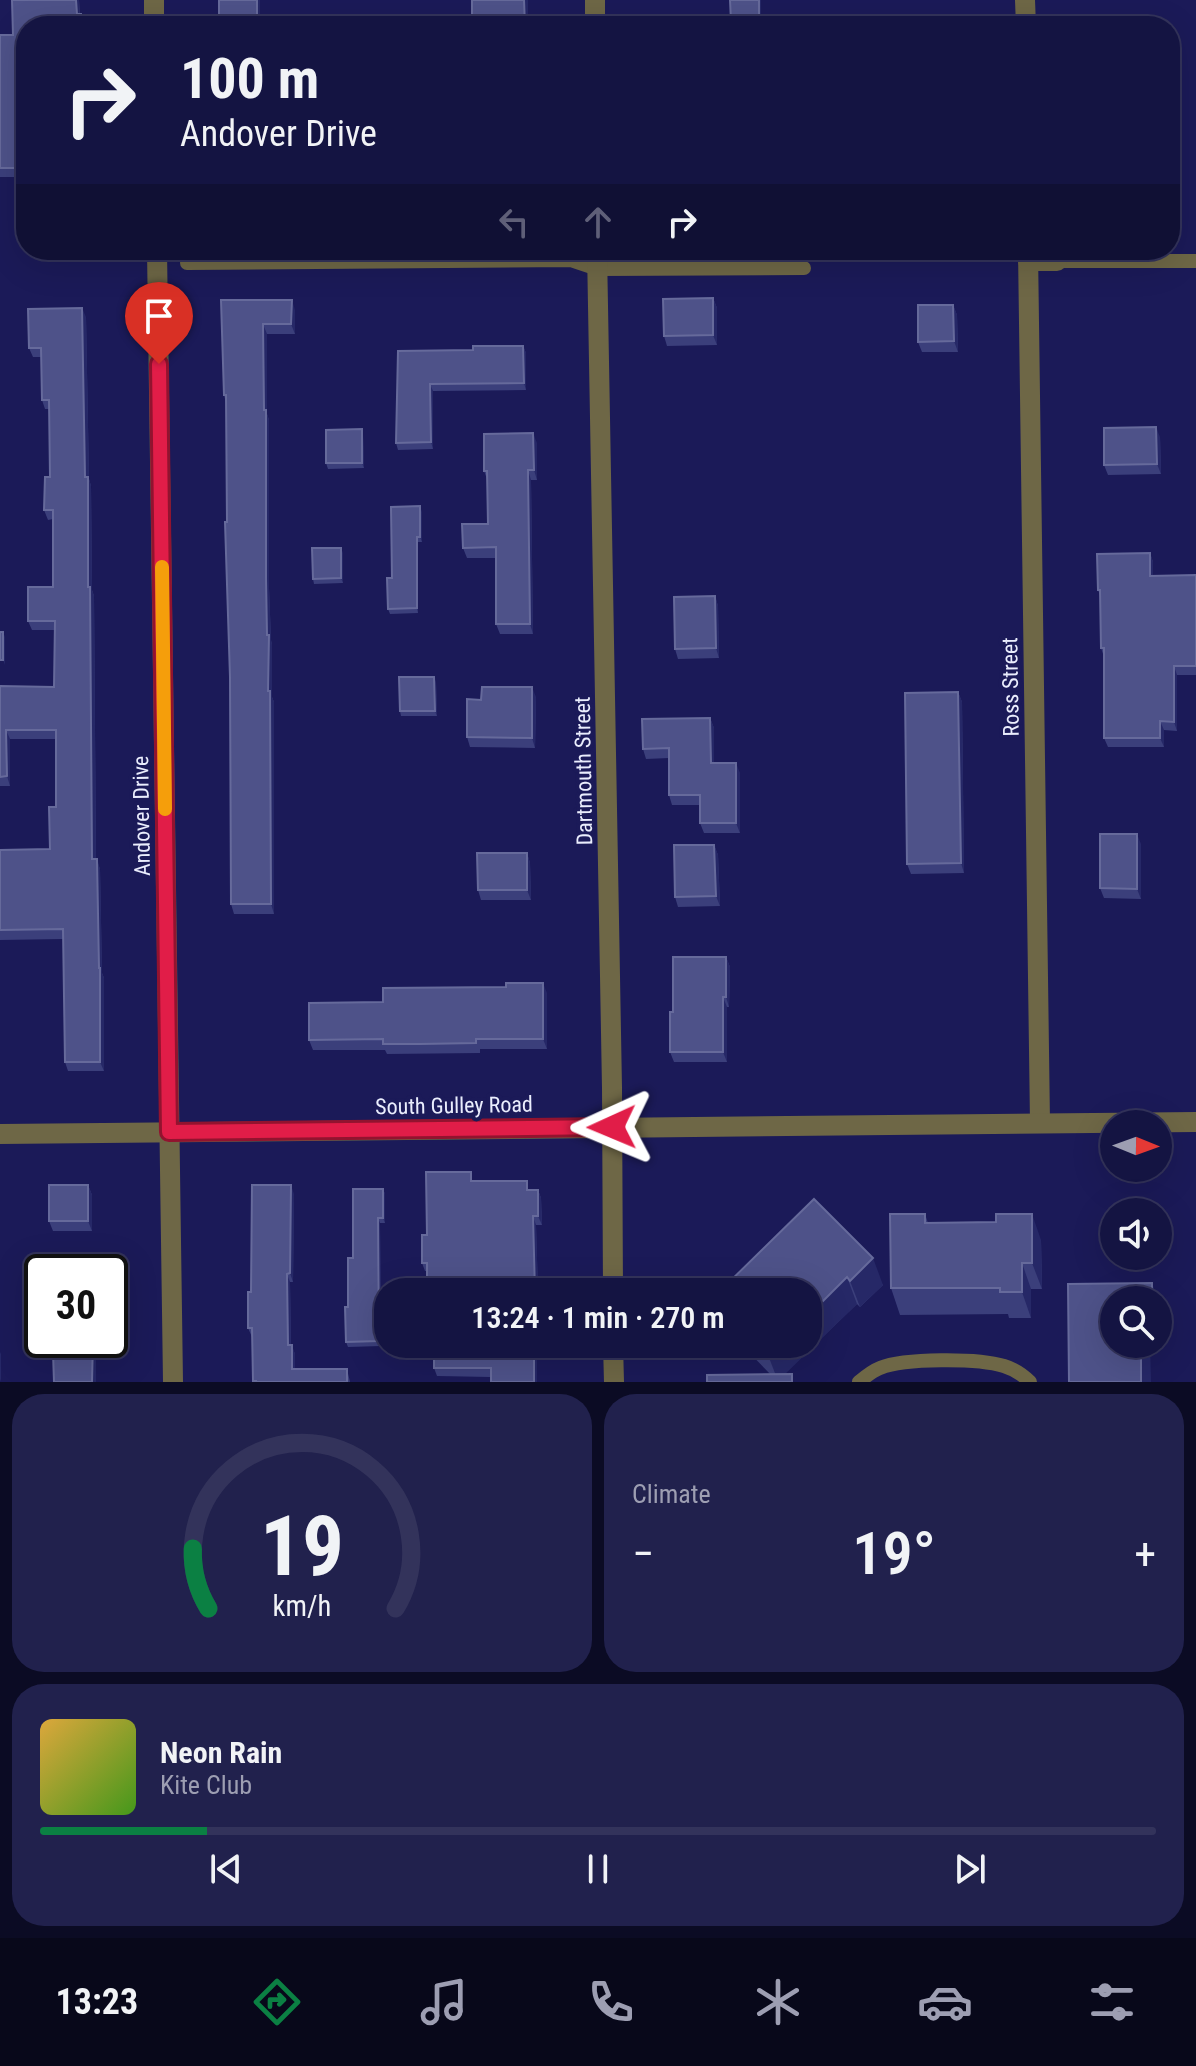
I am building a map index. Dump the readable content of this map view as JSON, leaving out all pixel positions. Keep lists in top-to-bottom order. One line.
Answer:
{"streets":{"street":["Ross Street","Dartmouth Street","Andover Drive","South Gulley Road"]},"crossings":[["Ross Street","South Gulley Road"],["Dartmouth Street","South Gulley Road"],["Andover Drive","South Gulley Road"]],"north":"right","page":{"turn":["100 m","Andover Drive"],"limit":"30","trip":"13:24 · 1 min · 270 m","tile":"Climate","heat":["−","19°","+"],"song":["Neon Rain","Kite Club"],"tabs":"13:23","gauge":["19","km/h"]}}
